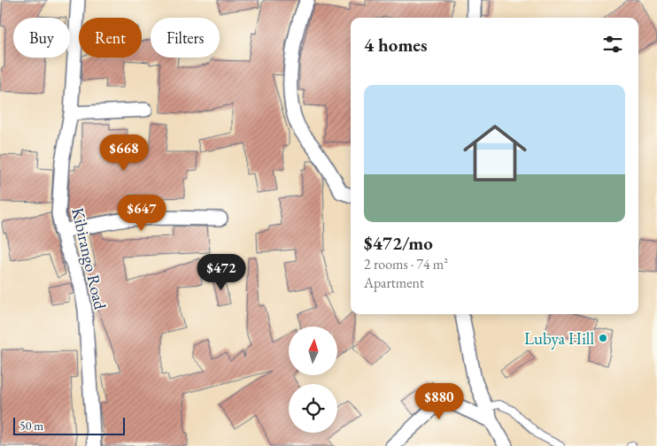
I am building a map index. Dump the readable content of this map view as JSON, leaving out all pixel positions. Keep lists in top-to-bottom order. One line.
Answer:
{"streets":{"street":["Kibirango Road"]},"places":["Lubya Hill"],"scale_bar":"50 m","north":"top","page":{"chip":["Buy","Rent","Filters"],"heading":"4 homes","list":[{"name":"$472/mo","note":"2 rooms · 74 m² · Apartment"}],"price":["$668","$647","$472","$880"],"scale":"50 m"}}
